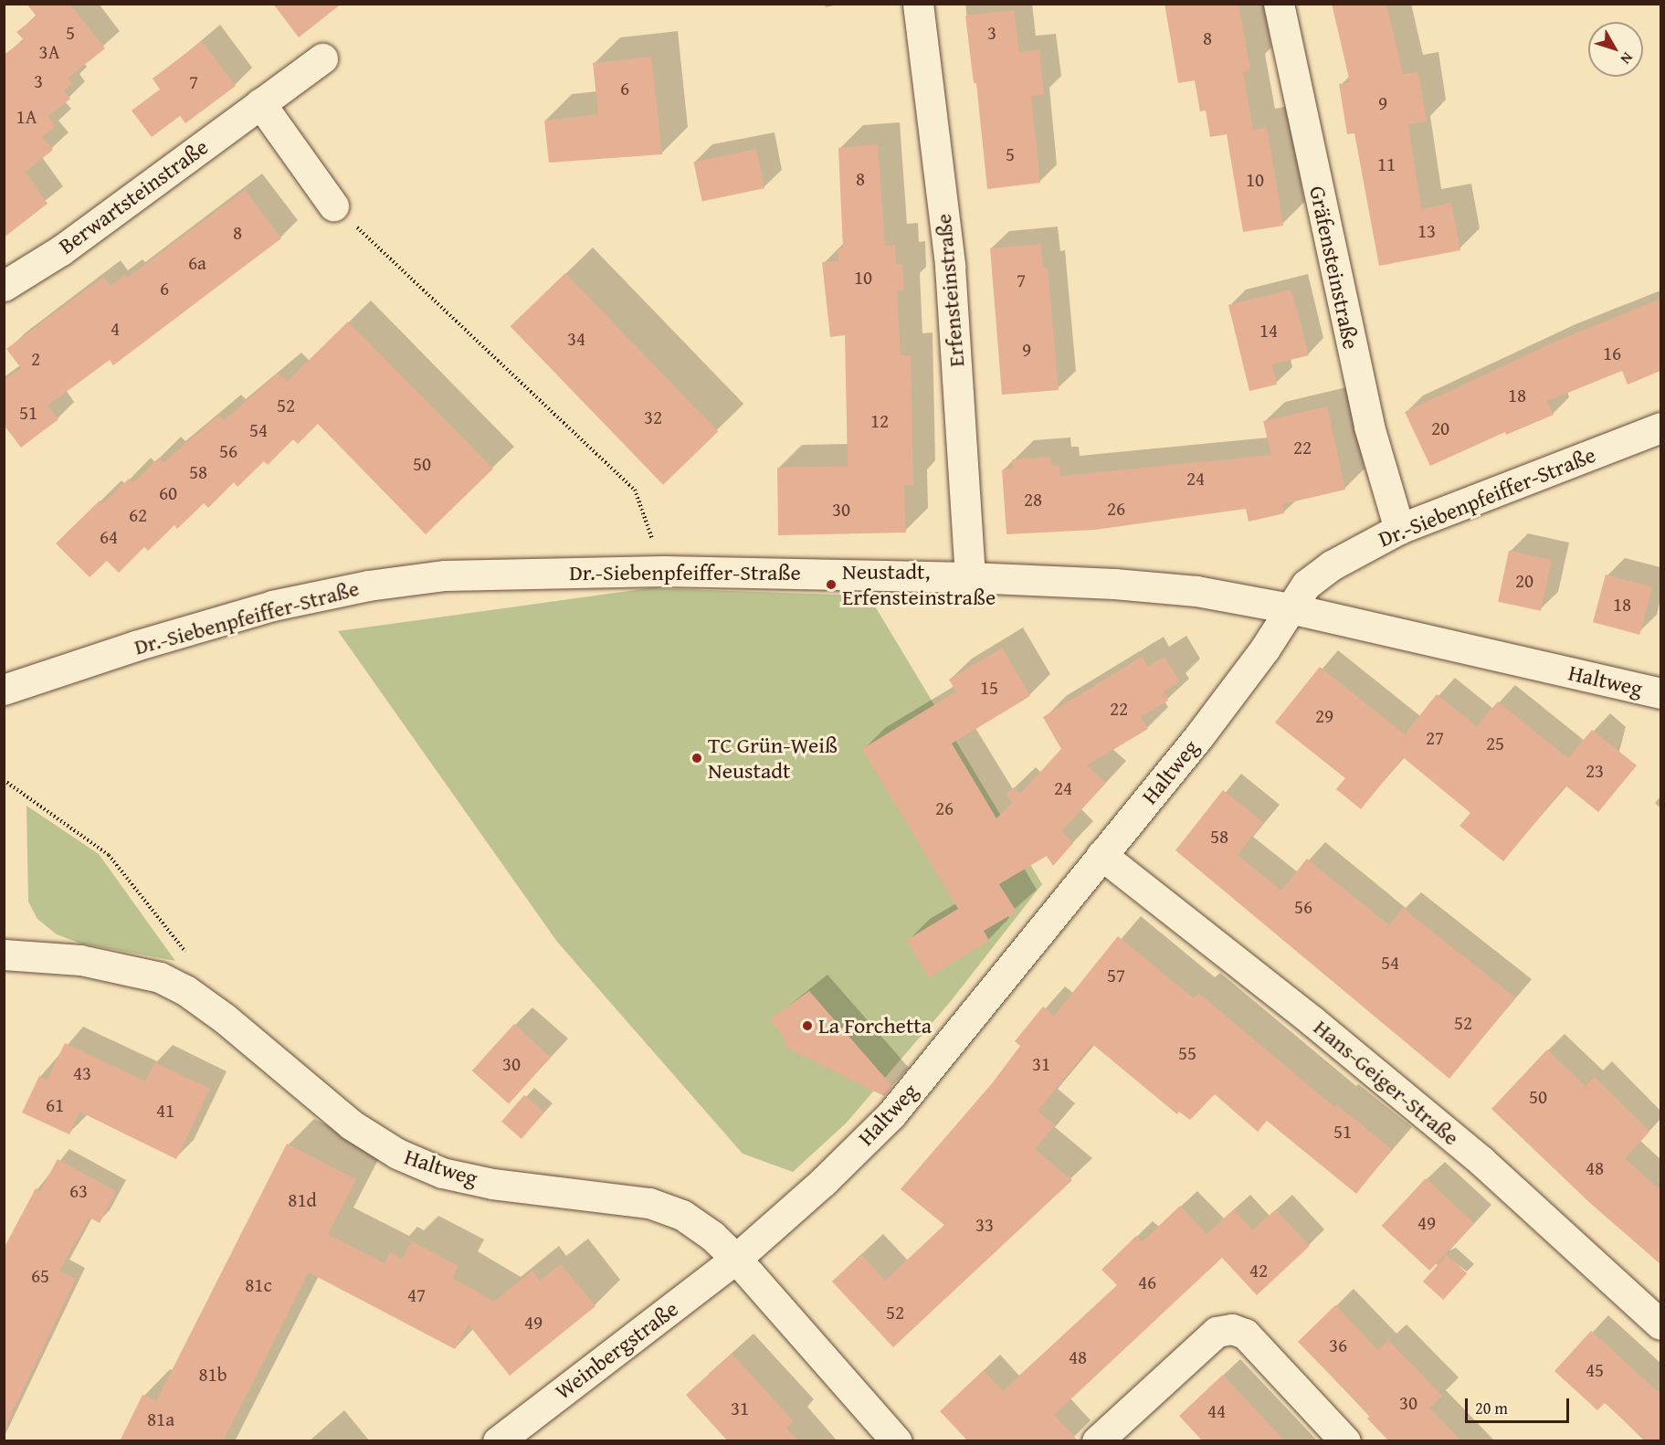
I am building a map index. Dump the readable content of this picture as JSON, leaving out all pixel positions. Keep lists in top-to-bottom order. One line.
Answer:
{"streets":{"street":["Berwartsteinstraße","Gräfensteinstraße","Erfensteinstraße","Dr.-Siebenpfeiffer-Straße","Haltweg","Hans-Geiger-Straße","Weinbergstraße"]},"crossings":[["Gräfensteinstraße","Dr.-Siebenpfeiffer-Straße"],["Erfensteinstraße","Dr.-Siebenpfeiffer-Straße"],["Dr.-Siebenpfeiffer-Straße","Haltweg"],["Haltweg","Hans-Geiger-Straße"],["Haltweg","Weinbergstraße"]],"places":["Neustadt, Erfensteinstraße","TC Grün-Weiß Neustadt","La Forchetta"],"house_numbers":["5","3","8","3A","3","7","6","9","1A","5","11","8","10","13","8","6a","10","7","6","4","14","34","9","16","2","18","52","51","32","12","20","54","22","56","50","58","24","60","28","26","30","62","64","20","18","15","22","29","27","25","23","24","26","58","56","54","57","52","55","30","31","43","50","61","41","51","48","63","81d","49","33","42","65","46","81c","47","52","49","36","48","45","81b","30","31","44","81a"],"scale_bar":"20 m","north":"bottom right"}
